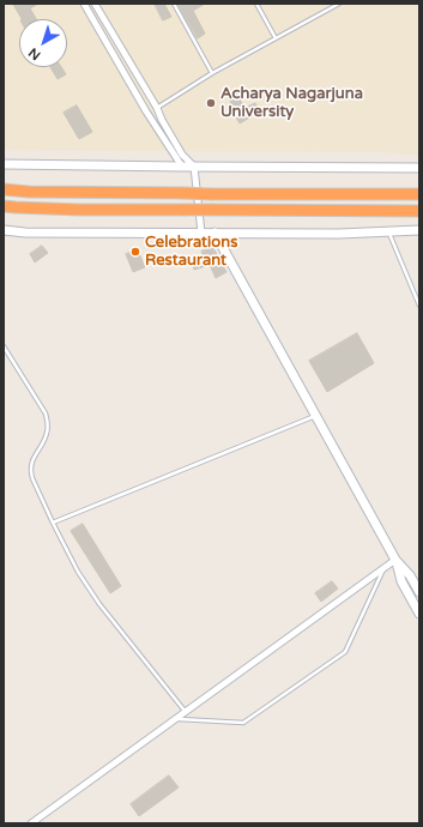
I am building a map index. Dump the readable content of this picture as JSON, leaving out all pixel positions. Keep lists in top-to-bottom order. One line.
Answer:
{"places":["Acharya Nagarjuna University","Celebrations Restaurant"],"north":"bottom left"}
